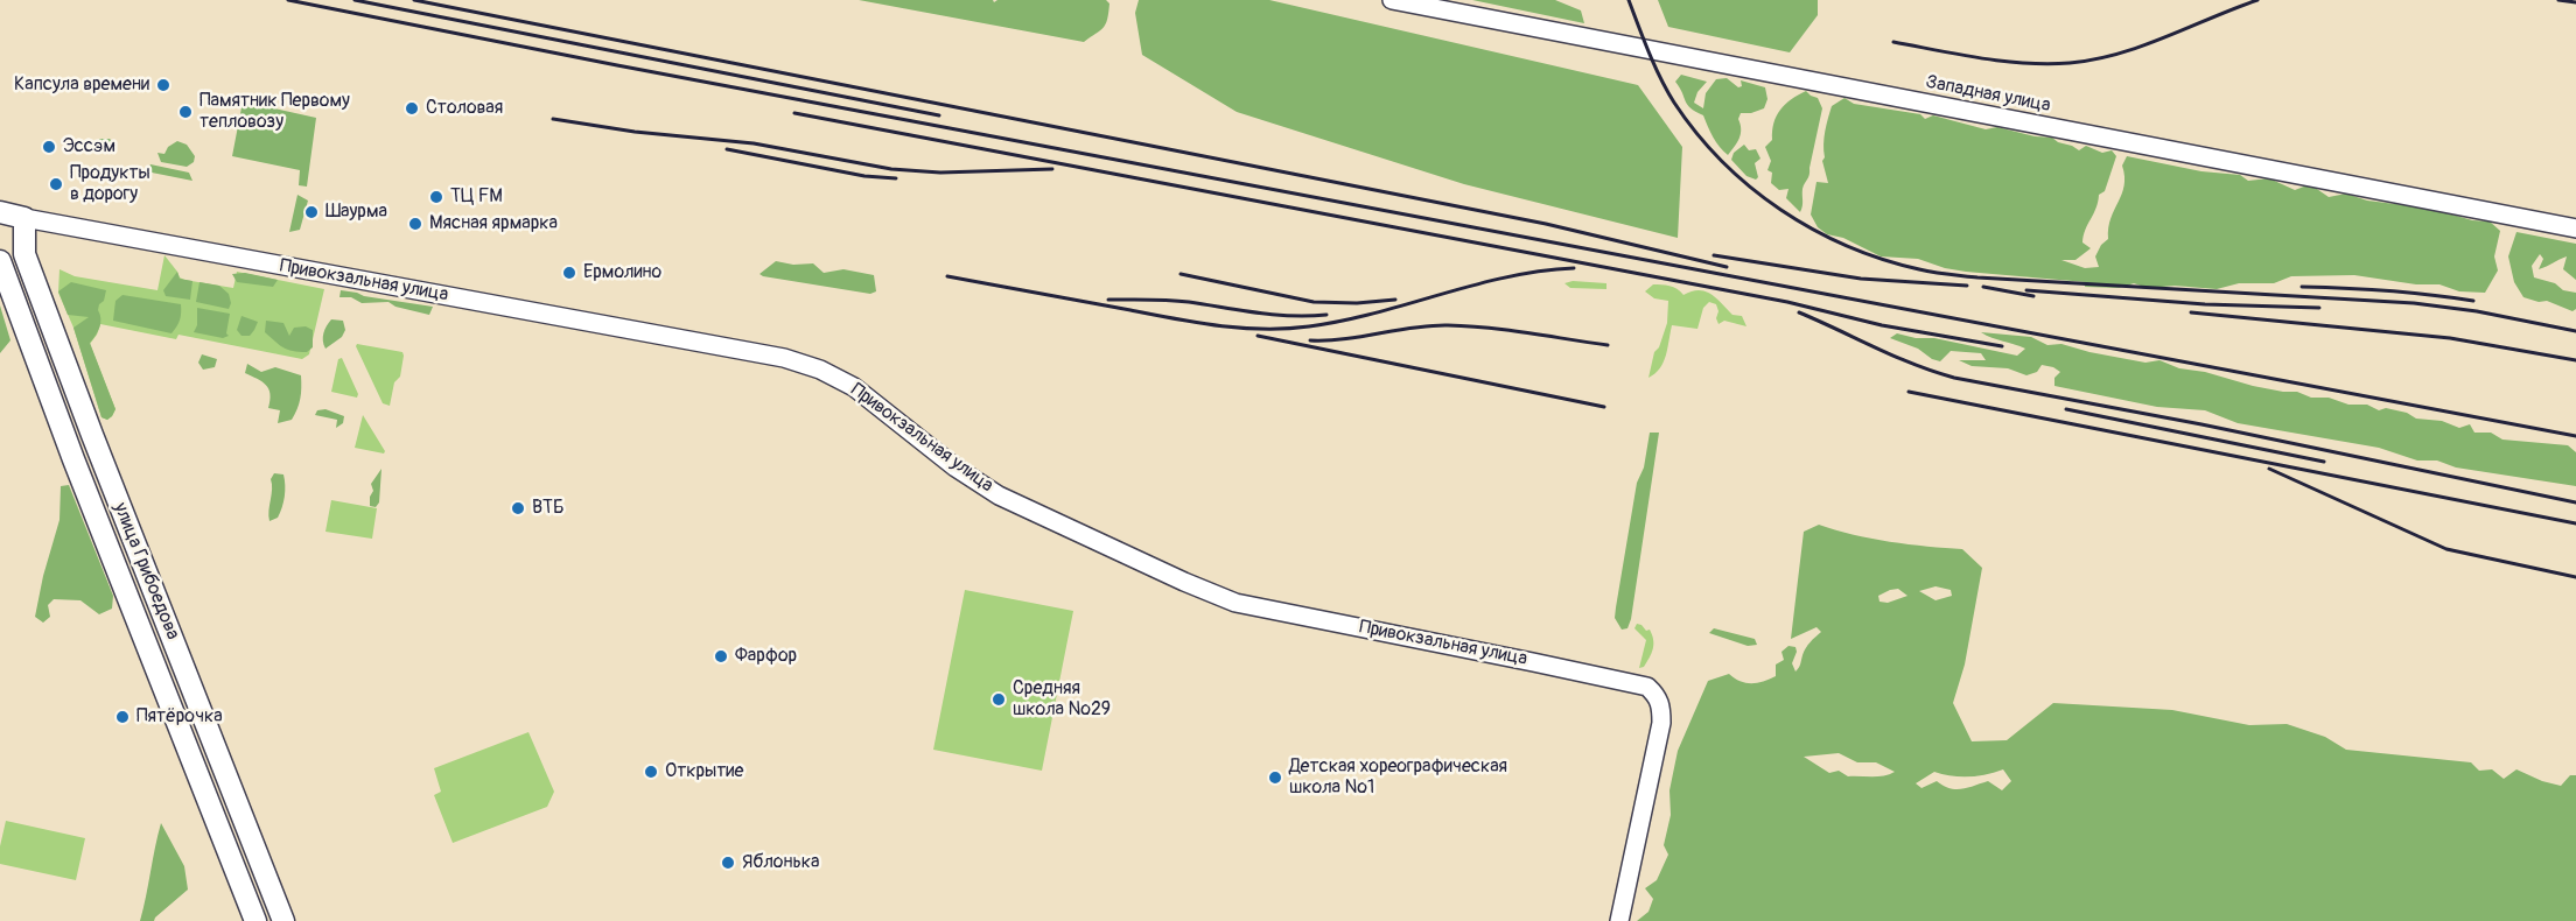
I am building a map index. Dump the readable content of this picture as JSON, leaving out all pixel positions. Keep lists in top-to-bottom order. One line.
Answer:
{"streets":{"main road":["Привокзальная улица","улица Грибоедова"],"street":["Западная улица"]},"crossings":[["Привокзальная улица","улица Грибоедова"]],"places":["Капсула времени","Столовая","Памятник Первому тепловозу","Эссэм","Продукты в дорогу","ТЦ FM","Шаурма","Мясная ярмарка","Ермолино","ВТБ","Фарфор","Средняя школа №29","Пятёрочка","Открытие","Детская хореографическая школа №1","Яблонька"]}
